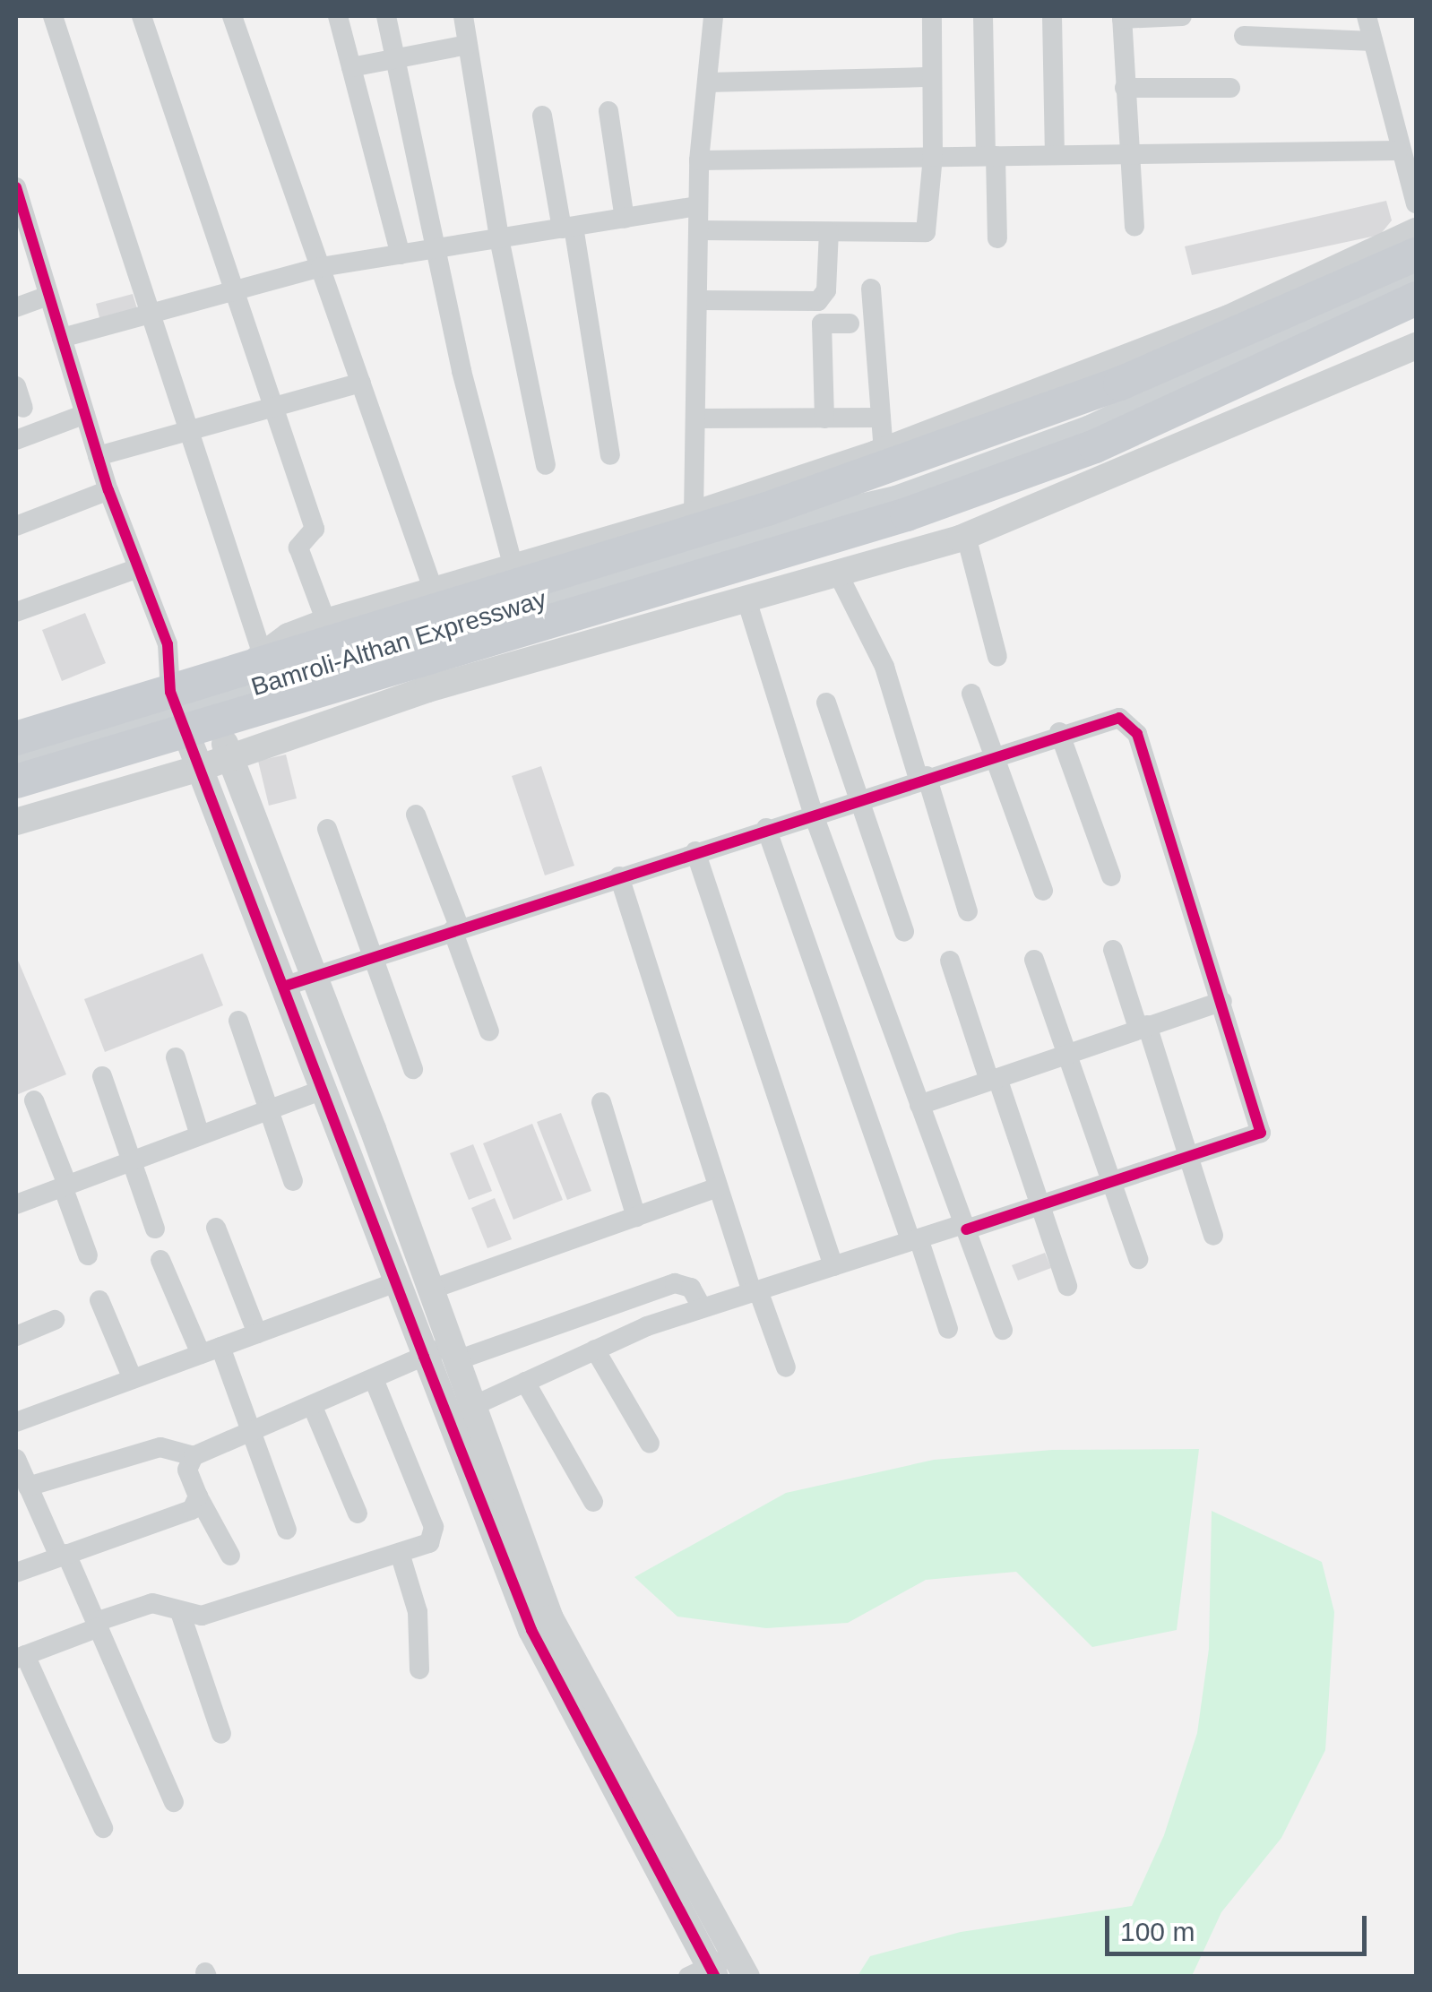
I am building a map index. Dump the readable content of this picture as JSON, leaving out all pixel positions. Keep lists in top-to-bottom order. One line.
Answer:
{"streets":{"main road":["Bamroli-Althan Expressway"]},"scale_bar":"100 m"}
